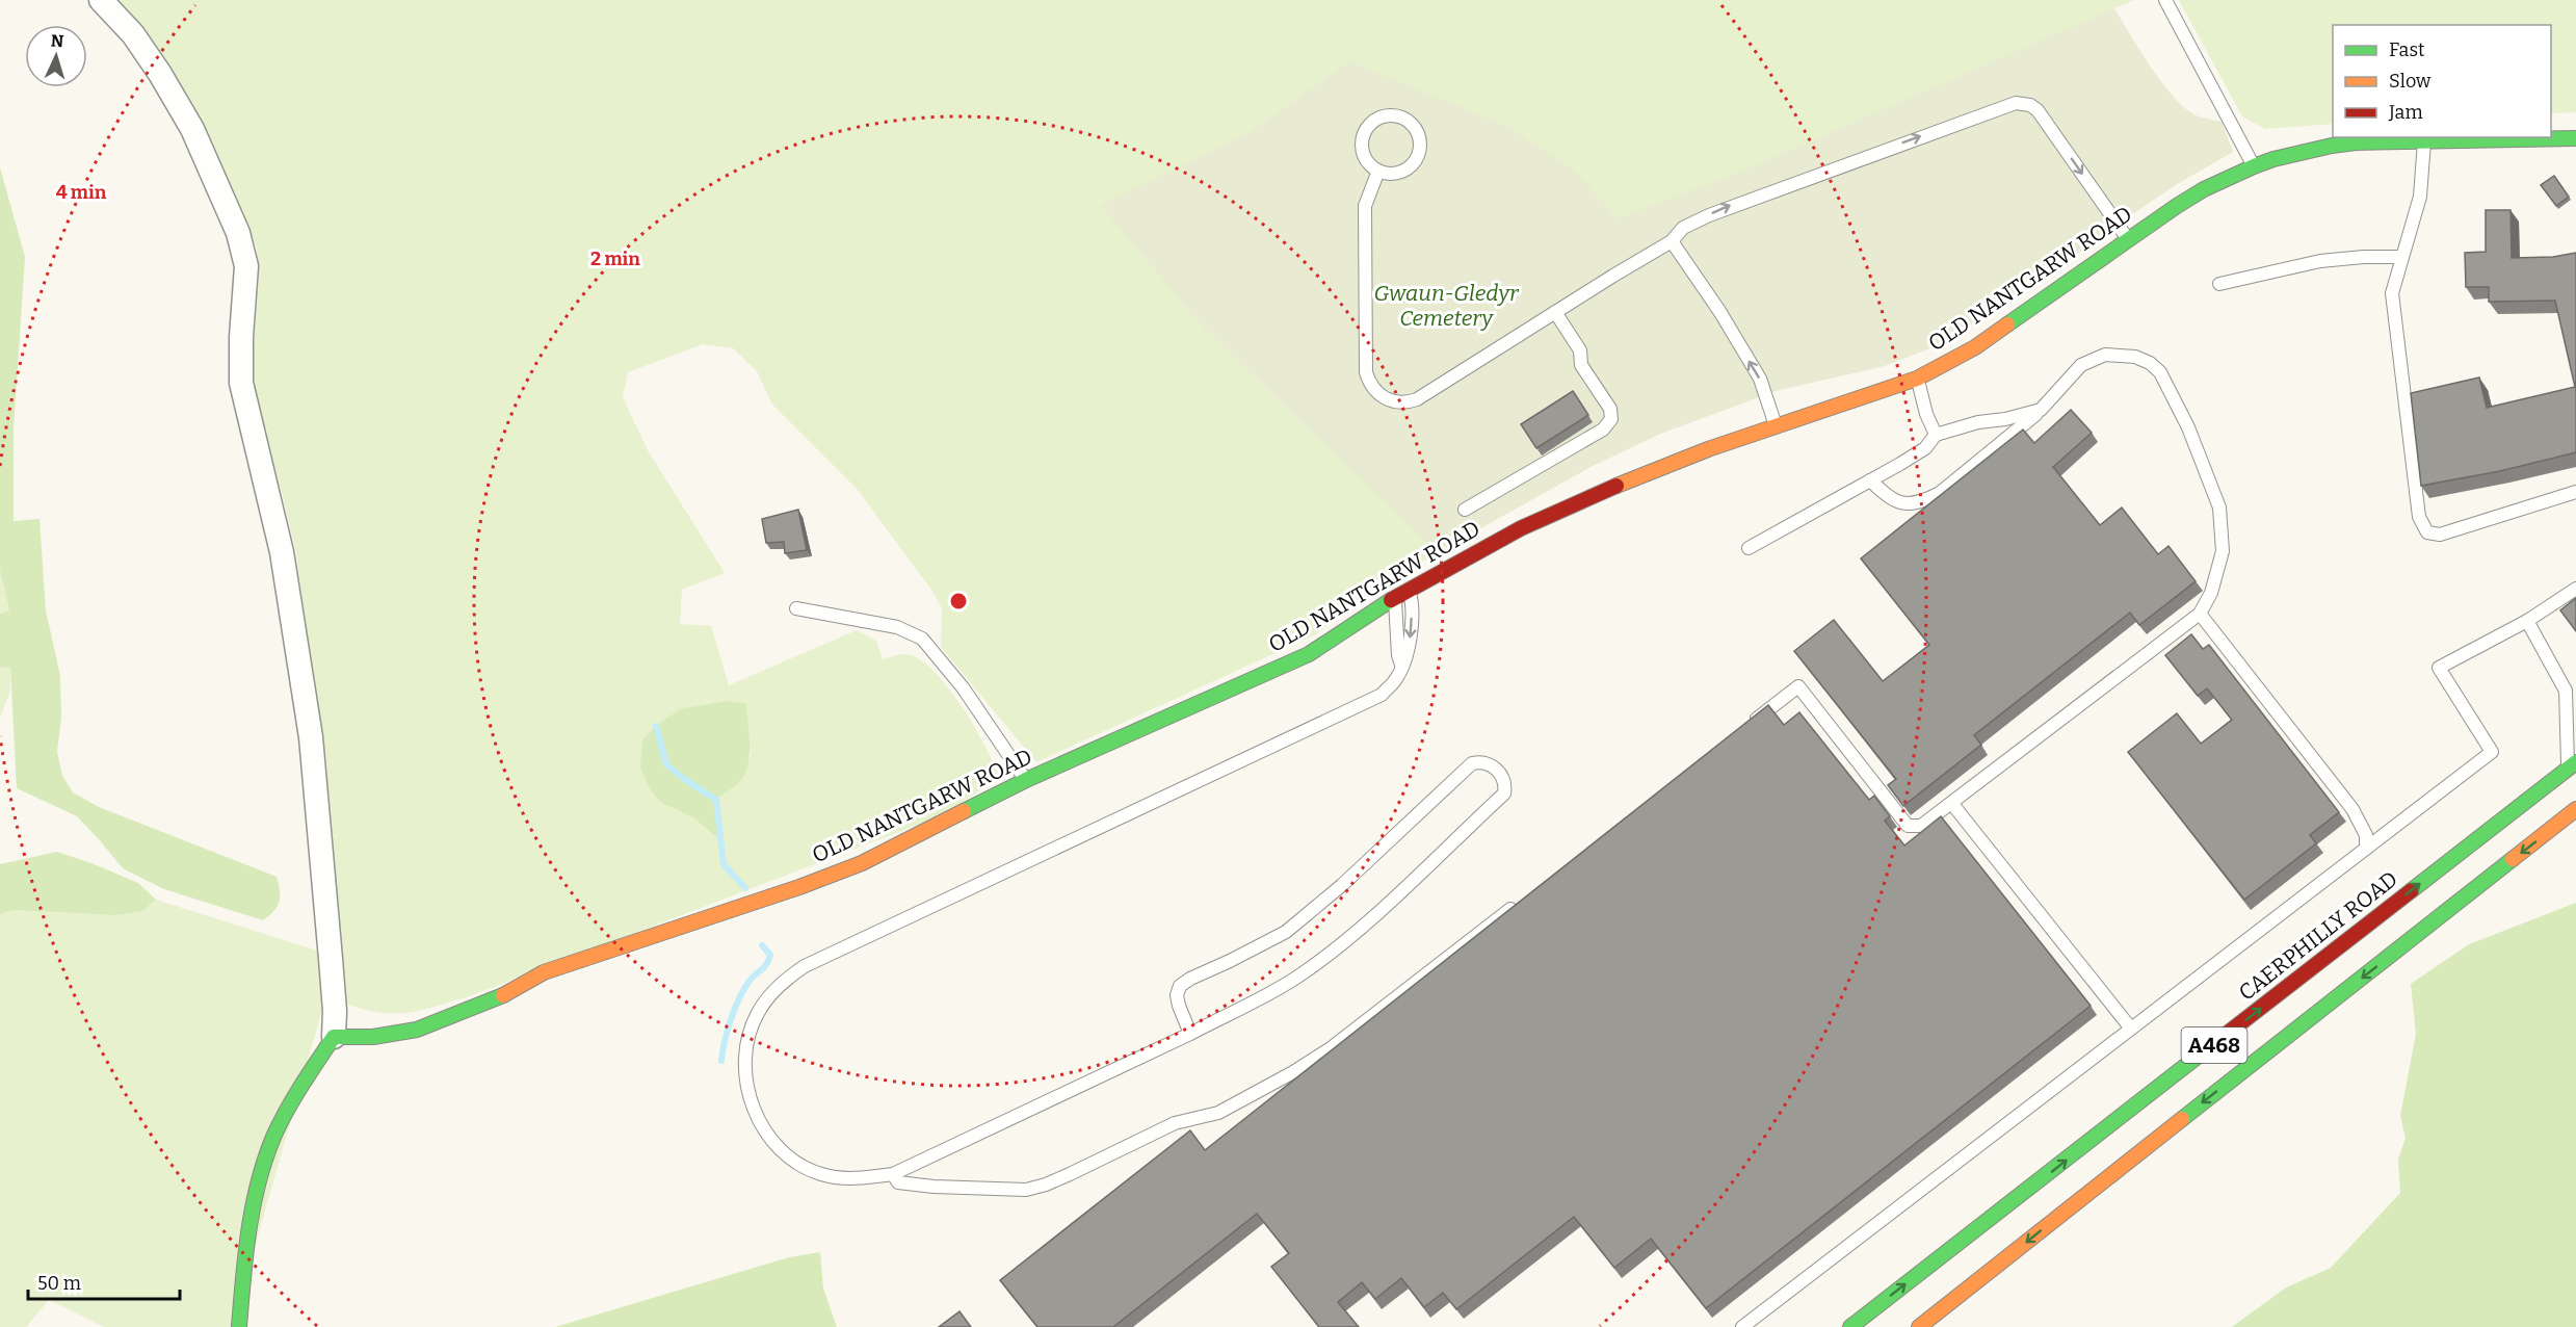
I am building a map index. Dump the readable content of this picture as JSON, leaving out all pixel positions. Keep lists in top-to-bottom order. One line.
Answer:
{"streets":{"street":["OLD NANTGARW ROAD","CAERPHILLY ROAD","A468"]},"parks":["Gwaun-Gledyr Cemetery"],"legend":["Fast","Slow","Jam"],"scale_bar":"50 m","north":"top","rings":["4 min","2 min"]}
